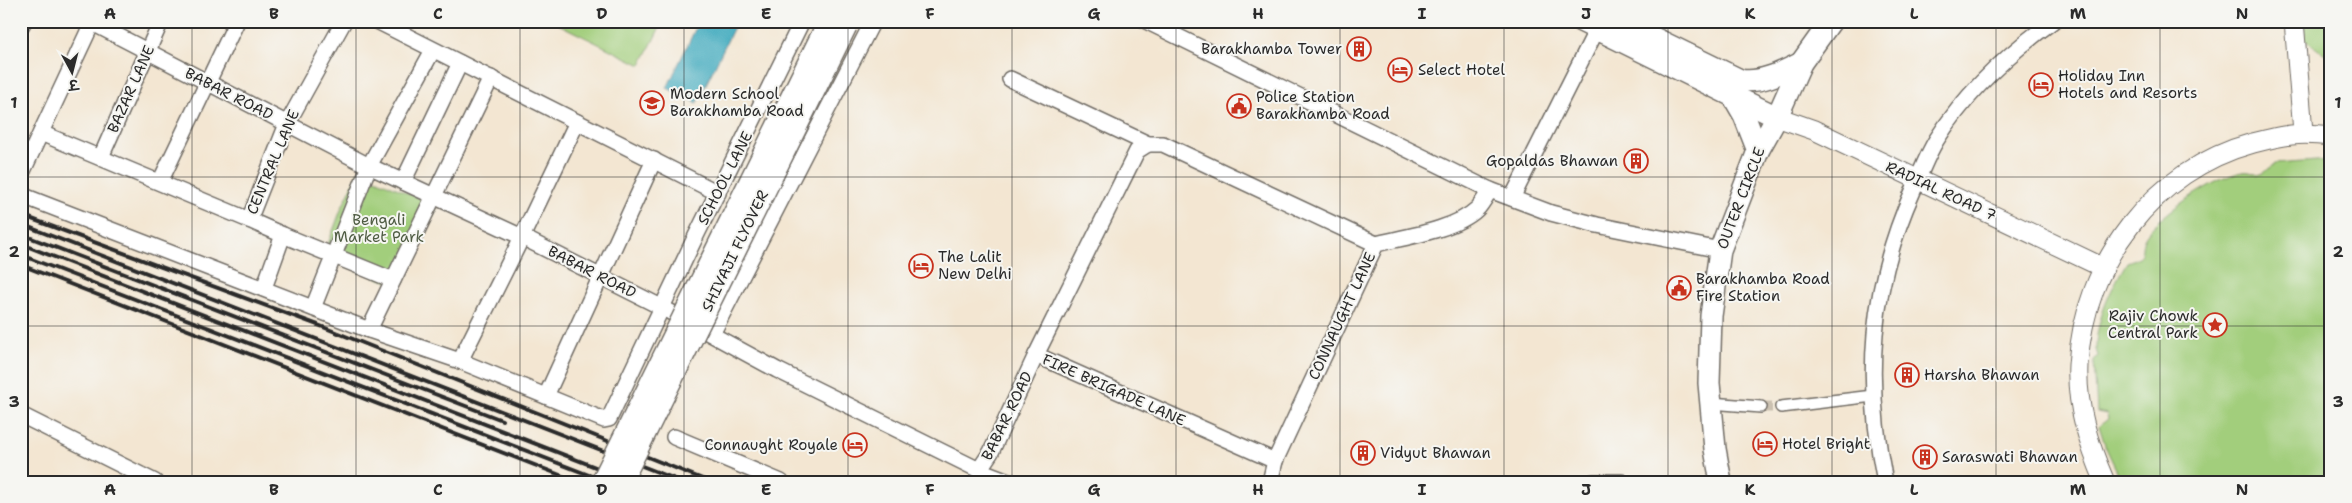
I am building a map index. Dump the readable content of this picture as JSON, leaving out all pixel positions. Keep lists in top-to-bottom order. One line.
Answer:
{"streets":{"main road":["OUTER CIRCLE","SHIVAJI FLYOVER"],"street":["BAZAR LANE","BABAR ROAD","CENTRAL LANE","SCHOOL LANE","RADIAL ROAD 7","CONNAUGHT LANE","FIRE BRIGADE LANE"]},"crossings":[["BAZAR LANE","BABAR ROAD"],["BABAR ROAD","CENTRAL LANE"],["BABAR ROAD","SCHOOL LANE"],["BABAR ROAD","FIRE BRIGADE LANE"],["RADIAL ROAD 7","OUTER CIRCLE"],["CONNAUGHT LANE","FIRE BRIGADE LANE"]],"parks":["Bengali Market Park"],"places":{"building":["Barakhamba Tower","Gopaldas Bhawan","Harsha Bhawan","Vidyut Bhawan","Saraswati Bhawan"],"hotel":["Select Hotel","Holiday Inn Hotels and Resorts","The Lalit New Delhi","Hotel Bright","Connaught Royale"],"school or university":["Modern School Barakhamba Road"],"public building":["Police Station Barakhamba Road","Barakhamba Road Fire Station"],"place":["Rajiv Chowk Central Park"]},"north":"bottom","grid":{"columns":["A","B","C","D","E","F","G","H","I","J","K","L","M","N"],"rows":["1","2","3"]}}
